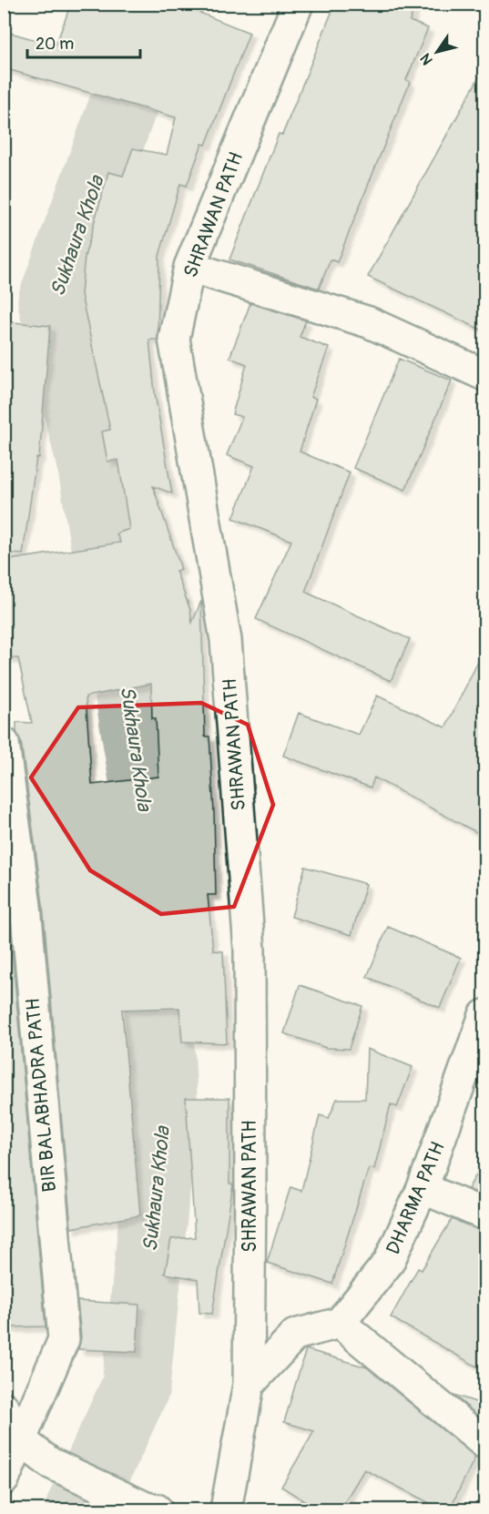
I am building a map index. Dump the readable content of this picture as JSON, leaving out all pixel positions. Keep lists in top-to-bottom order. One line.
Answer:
{"streets":{"street":["SHRAWAN PATH","BIR BALABHADRA PATH","DHARMA PATH"]},"water":["Sukhaura Khola"],"scale_bar":"20 m","north":"bottom left"}
